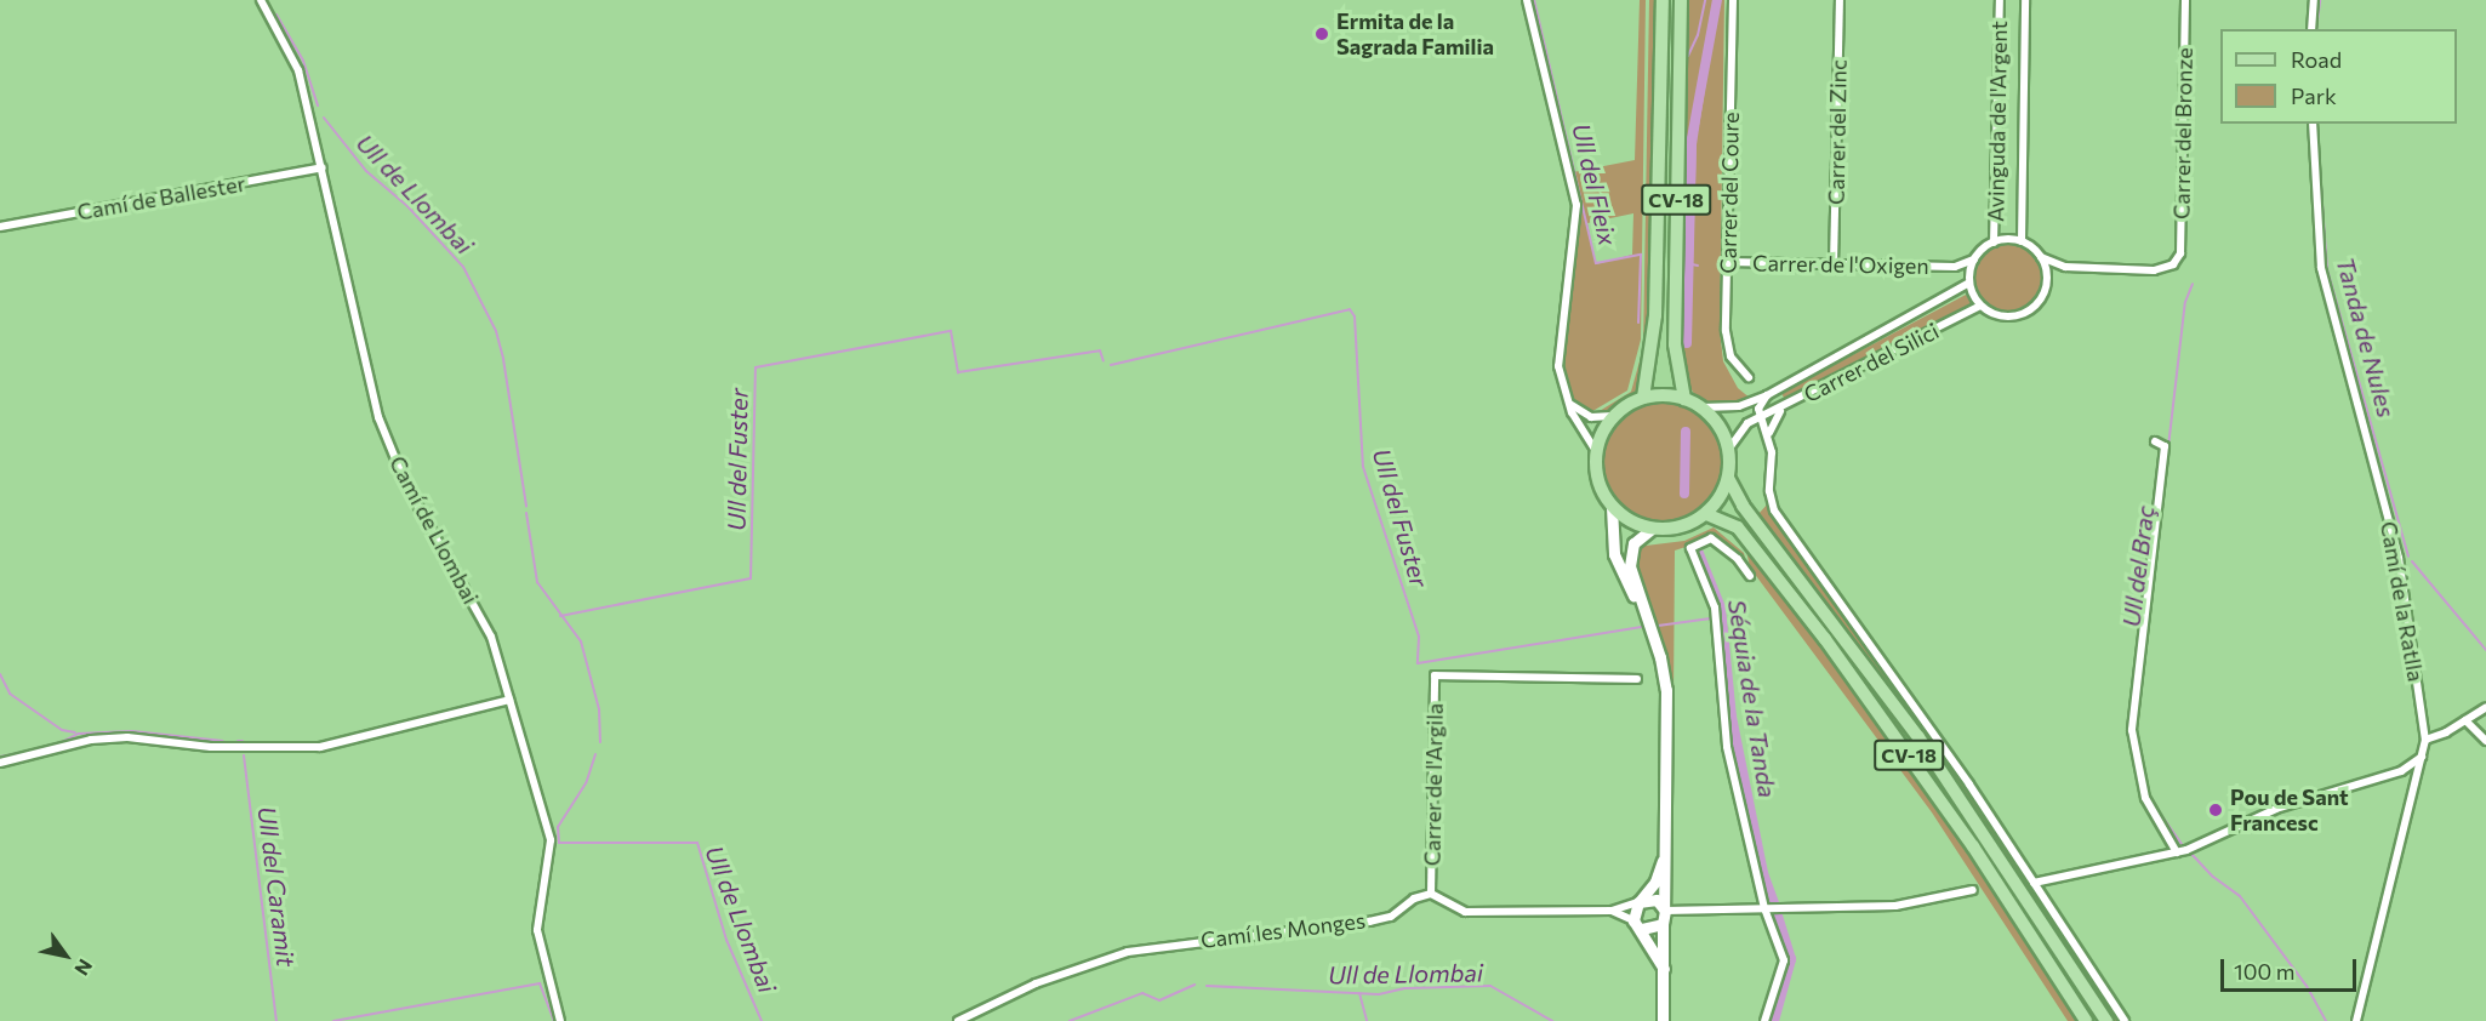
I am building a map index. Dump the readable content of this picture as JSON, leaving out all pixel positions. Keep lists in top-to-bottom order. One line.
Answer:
{"streets":{"main road":["CV-18"],"street":["Avinguda de l'Argent","Carrer del Zinc","Carrer del Bronze","Carrer del Coure","Camí de Ballester","Carrer de l'Oxigen","Carrer del Silici","Camí de Llombai","Camí de la Ratlla","Carrer de l'Argila","Camí les Monges"]},"crossings":[["Avinguda de l'Argent","Carrer de l'Oxigen"],["Avinguda de l'Argent","Carrer del Silici"],["Carrer del Zinc","Carrer de l'Oxigen"],["Carrer del Coure","Carrer de l'Oxigen"],["Camí de Ballester","Camí de Llombai"],["CV-18","Carrer del Silici"],["Carrer de l'Oxigen","Carrer del Silici"],["Carrer de l'Argila","Camí les Monges"]],"water":["Ull del Fleix","Ull de Llombai","Tanda de Nules","Ull del Fuster","Ull del Braç","Séquia de la Tanda","Ull del Caramit"],"places":["Ermita de la Sagrada Familia","Pou de Sant Francesc"],"legend":["Road","Park"],"scale_bar":"100 m","north":"bottom right"}
